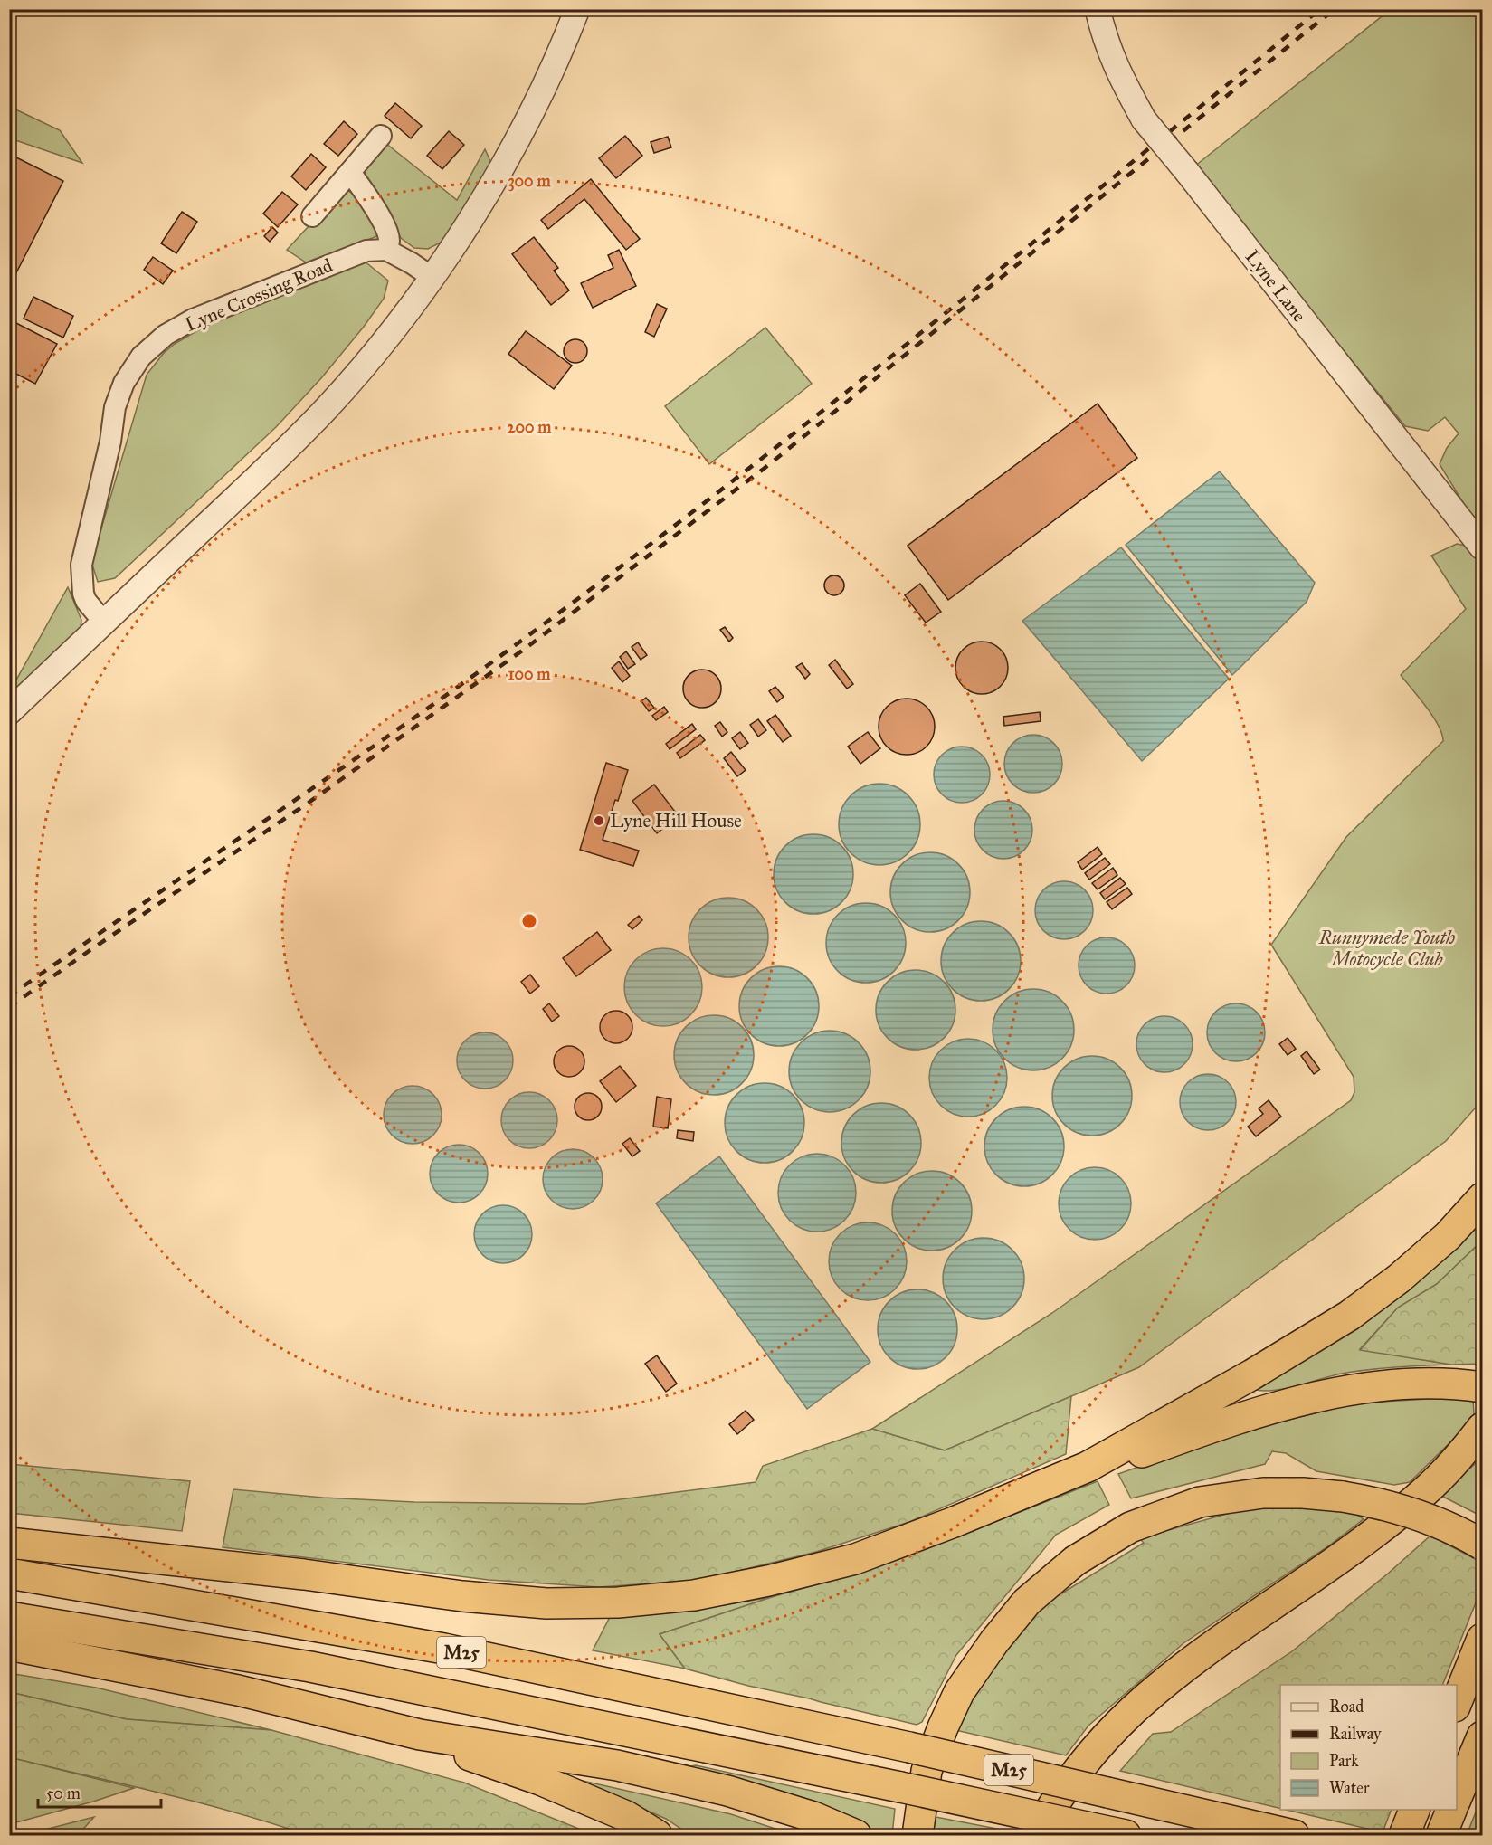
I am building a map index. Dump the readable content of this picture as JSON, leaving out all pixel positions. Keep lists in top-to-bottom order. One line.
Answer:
{"streets":{"highway":["M25"],"street":["Lyne Lane","Lyne Crossing Road"]},"parks":["Runnymede Youth Motocycle Club"],"places":["Lyne Hill House"],"legend":["Road","Railway","Park","Water"],"scale_bar":"50 m","rings":["300 m","200 m","100 m"]}
